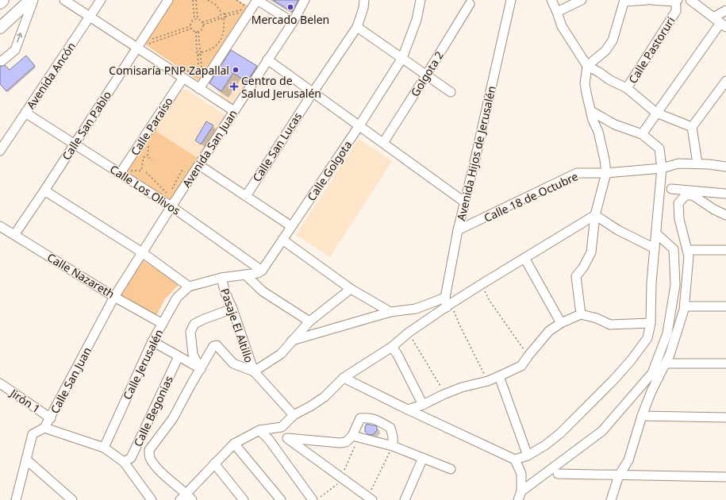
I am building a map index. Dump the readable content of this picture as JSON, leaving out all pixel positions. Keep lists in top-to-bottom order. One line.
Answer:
{"streets":{"street":["Calle Pastoruri","Golgota 2","Avenida Ancón","Calle San Pablo","Calle Paraíso","Calle San Lucas","Avenida San Juan","Avenida Hijos de Jerusalén","Calle Golgota","Calle Los Olivos","Calle 18 de Octubre","Calle Nazareth","Pasaje El Altillo","Calle Jerusalén","Calle San Juan","Jirón 1","Calle Begonias"]},"crossings":[["Avenida Ancón","Calle Los Olivos"],["Calle San Pablo","Calle Los Olivos"],["Calle San Pablo","Calle Nazareth"],["Calle Paraíso","Calle Los Olivos"],["Avenida San Juan","Calle Los Olivos"],["Avenida San Juan","Calle Nazareth"],["Avenida San Juan","Calle San Juan"],["Avenida Hijos de Jerusalén","Calle 18 de Octubre"],["Calle Golgota","Calle Los Olivos"],["Calle Nazareth","Calle Jerusalén"],["Calle Nazareth","Calle San Juan"],["Calle San Juan","Jirón 1"]],"places":{"other":["Mercado Belen","Comisaría PNP Zapallal"],"health":["Centro de Salud Jerusalén"]}}
